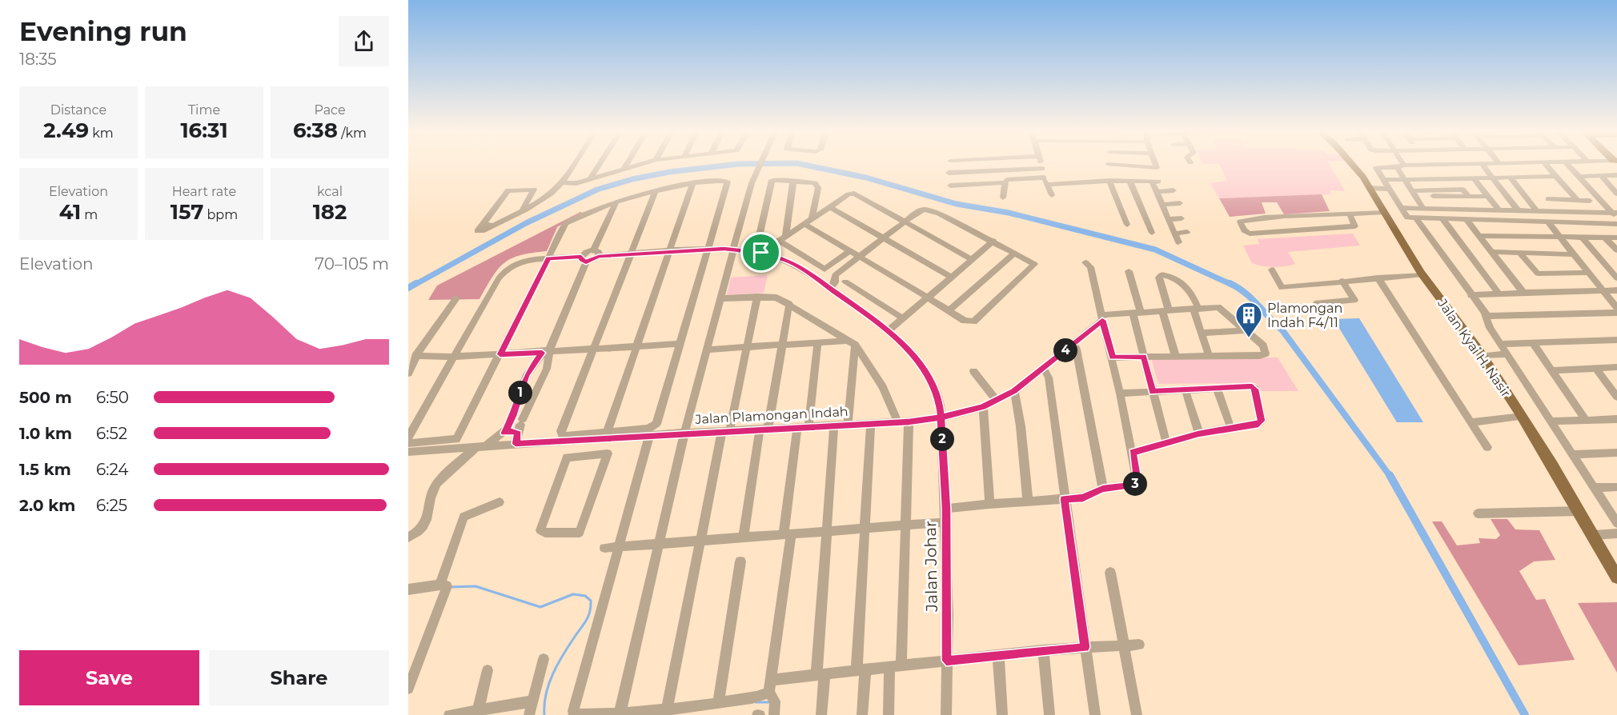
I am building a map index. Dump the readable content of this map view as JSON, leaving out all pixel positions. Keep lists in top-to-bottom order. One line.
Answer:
{"streets":{"main road":["Jalan Kyai H. Nasir"],"street":["Jalan Plamongan Indah","Jalan Johar"]},"crossings":[["Jalan Plamongan Indah","Jalan Johar"]],"places":{"building":["Plamongan Indah F4/11"]},"page":{"heading":["Evening run","18:35"],"stats":[["Distance","2.49 km"],["Time","16:31"],["Pace","6:38 /km"],["Elevation","41 m"],["Heart rate","157 bpm"],["kcal","182"]],"chart":["Elevation","70–105 m"],"pins":["4","1","2","3"],"list":[{"name":"500 m","note":"6:50"},{"name":"1.0 km","note":"6:52"},{"name":"1.5 km","note":"6:24"},{"name":"2.0 km","note":"6:25"}],"buttons":["Save","Share"]}}
